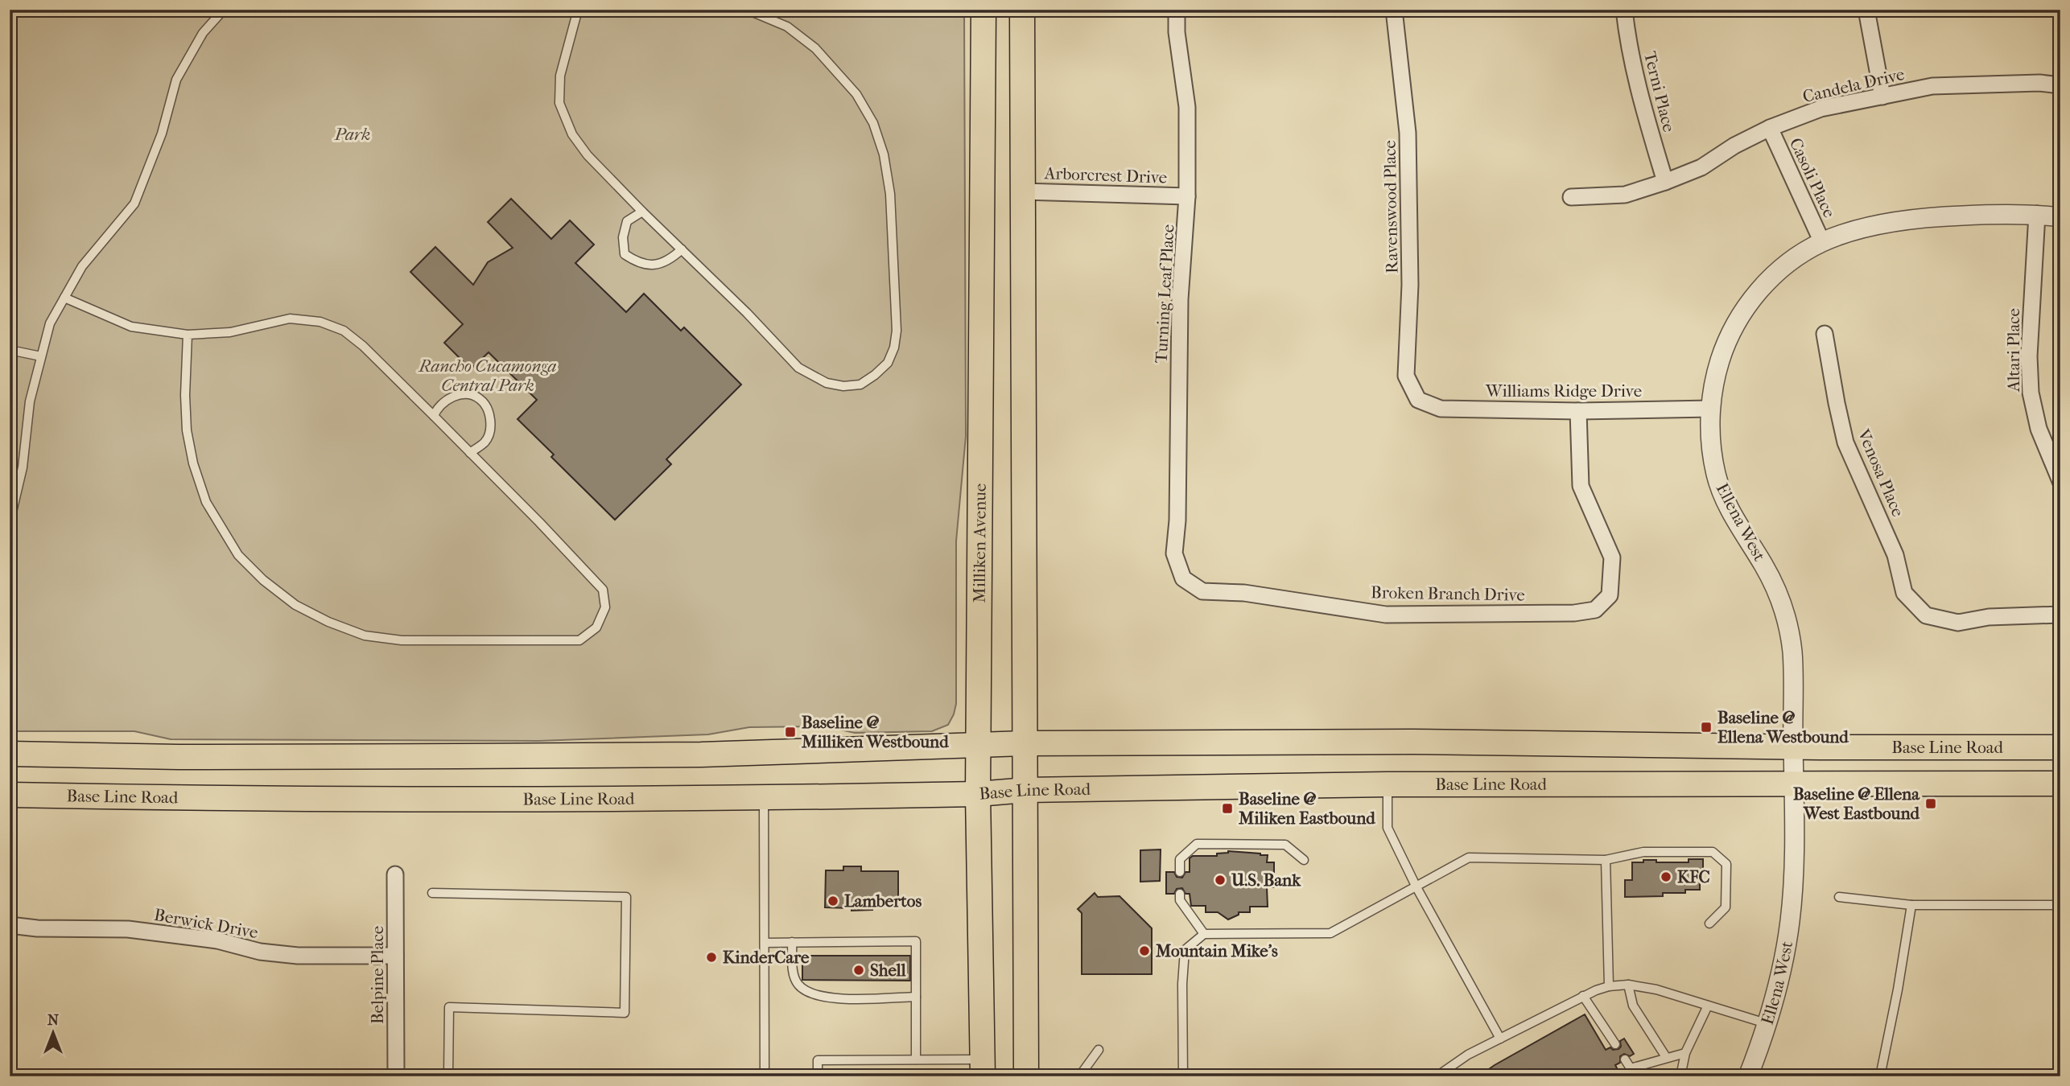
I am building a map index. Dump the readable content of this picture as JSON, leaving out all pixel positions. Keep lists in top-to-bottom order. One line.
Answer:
{"streets":{"main road":["Milliken Avenue","Base Line Road"],"street":["Candela Drive","Terni Place","Arborcrest Drive","Casoli Place","Ravenswood Place","Turning Leaf Place","Altari Place","Williams Ridge Drive","Venosa Place","Ellena West","Broken Branch Drive","Berwick Drive","Belpine Place"]},"crossings":[["Candela Drive","Terni Place"],["Candela Drive","Casoli Place"],["Arborcrest Drive","Turning Leaf Place"],["Casoli Place","Ellena West"],["Ravenswood Place","Williams Ridge Drive"],["Turning Leaf Place","Broken Branch Drive"],["Altari Place","Ellena West"],["Williams Ridge Drive","Ellena West"],["Williams Ridge Drive","Broken Branch Drive"],["Ellena West","Base Line Road"],["Milliken Avenue","Base Line Road"],["Berwick Drive","Belpine Place"]],"parks":["Park","Rancho Cucamonga Central Park"],"places":{"transit":["Baseline @ Ellena Westbound","Baseline @ Milliken Westbound","Baseline @ Ellena West Eastbound","Baseline @ Miliken Eastbound"],"other":["KFC","U.S. Bank","Lambertos","Mountain Mike's","KinderCare","Shell"]},"north":"top"}
